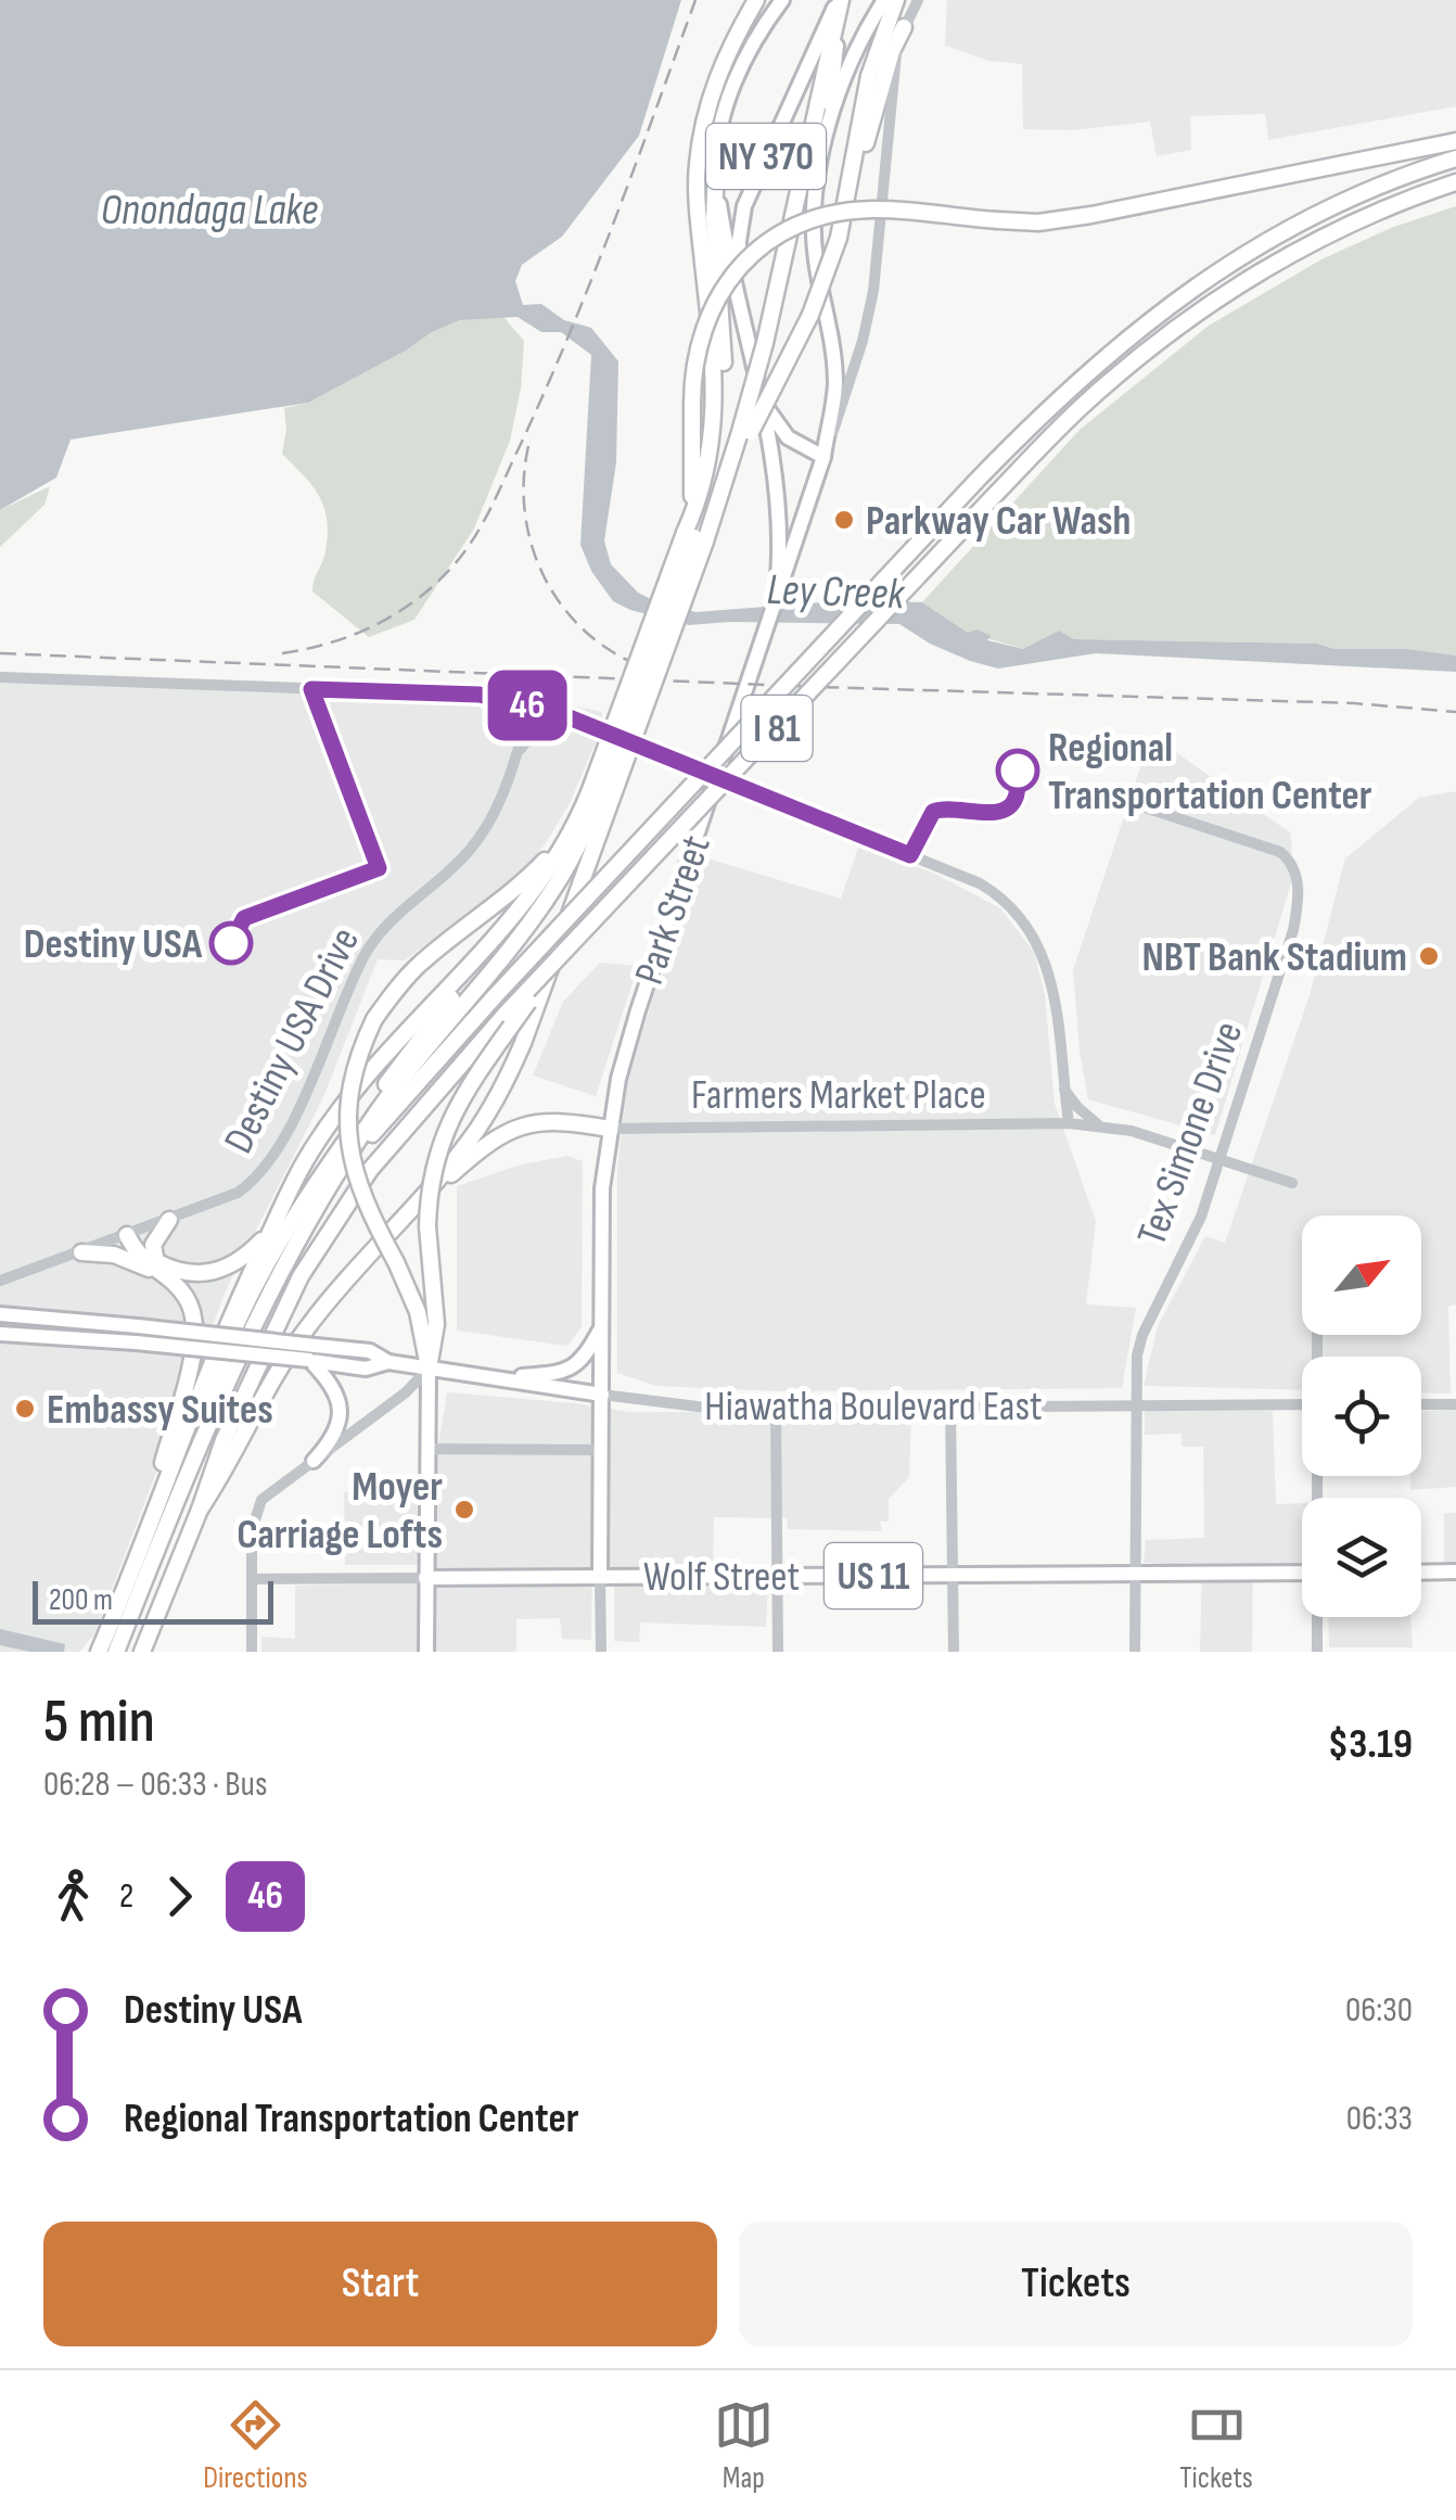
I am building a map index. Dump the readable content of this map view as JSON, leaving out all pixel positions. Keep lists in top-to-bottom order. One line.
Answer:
{"streets":{"highway":["I 81"],"main road":["NY 370","Park Street","Hiawatha Boulevard East","Wolf Street","US 11"],"street":["Destiny USA Drive","Farmers Market Place","Tex Simone Drive"]},"crossings":[["NY 370","Park Street"],["Park Street","Farmers Market Place"],["Park Street","Hiawatha Boulevard East"],["Park Street","Wolf Street"],["Farmers Market Place","Tex Simone Drive"],["Tex Simone Drive","Hiawatha Boulevard East"],["Tex Simone Drive","Wolf Street"]],"water":["Onondaga Lake","Ley Creek"],"places":["Parkway Car Wash","Regional Transportation Center","Destiny USA","NBT Bank Stadium","Embassy Suites","Moyer Carriage Lofts"],"lines":["bus line 46"],"scale_bar":"200 m","north":"top right","page":{"on_map":"46","scale":"200 m","heading":["5 min","06:28 – 06:33 · Bus","$3.19"],"legs":["2","46"],"list":[{"name":"Destiny USA","value":"06:30"},{"name":"Regional Transportation Center","value":"06:33"}],"buttons":["Start","Tickets"],"tabs":["Directions","Map","Tickets"]}}
